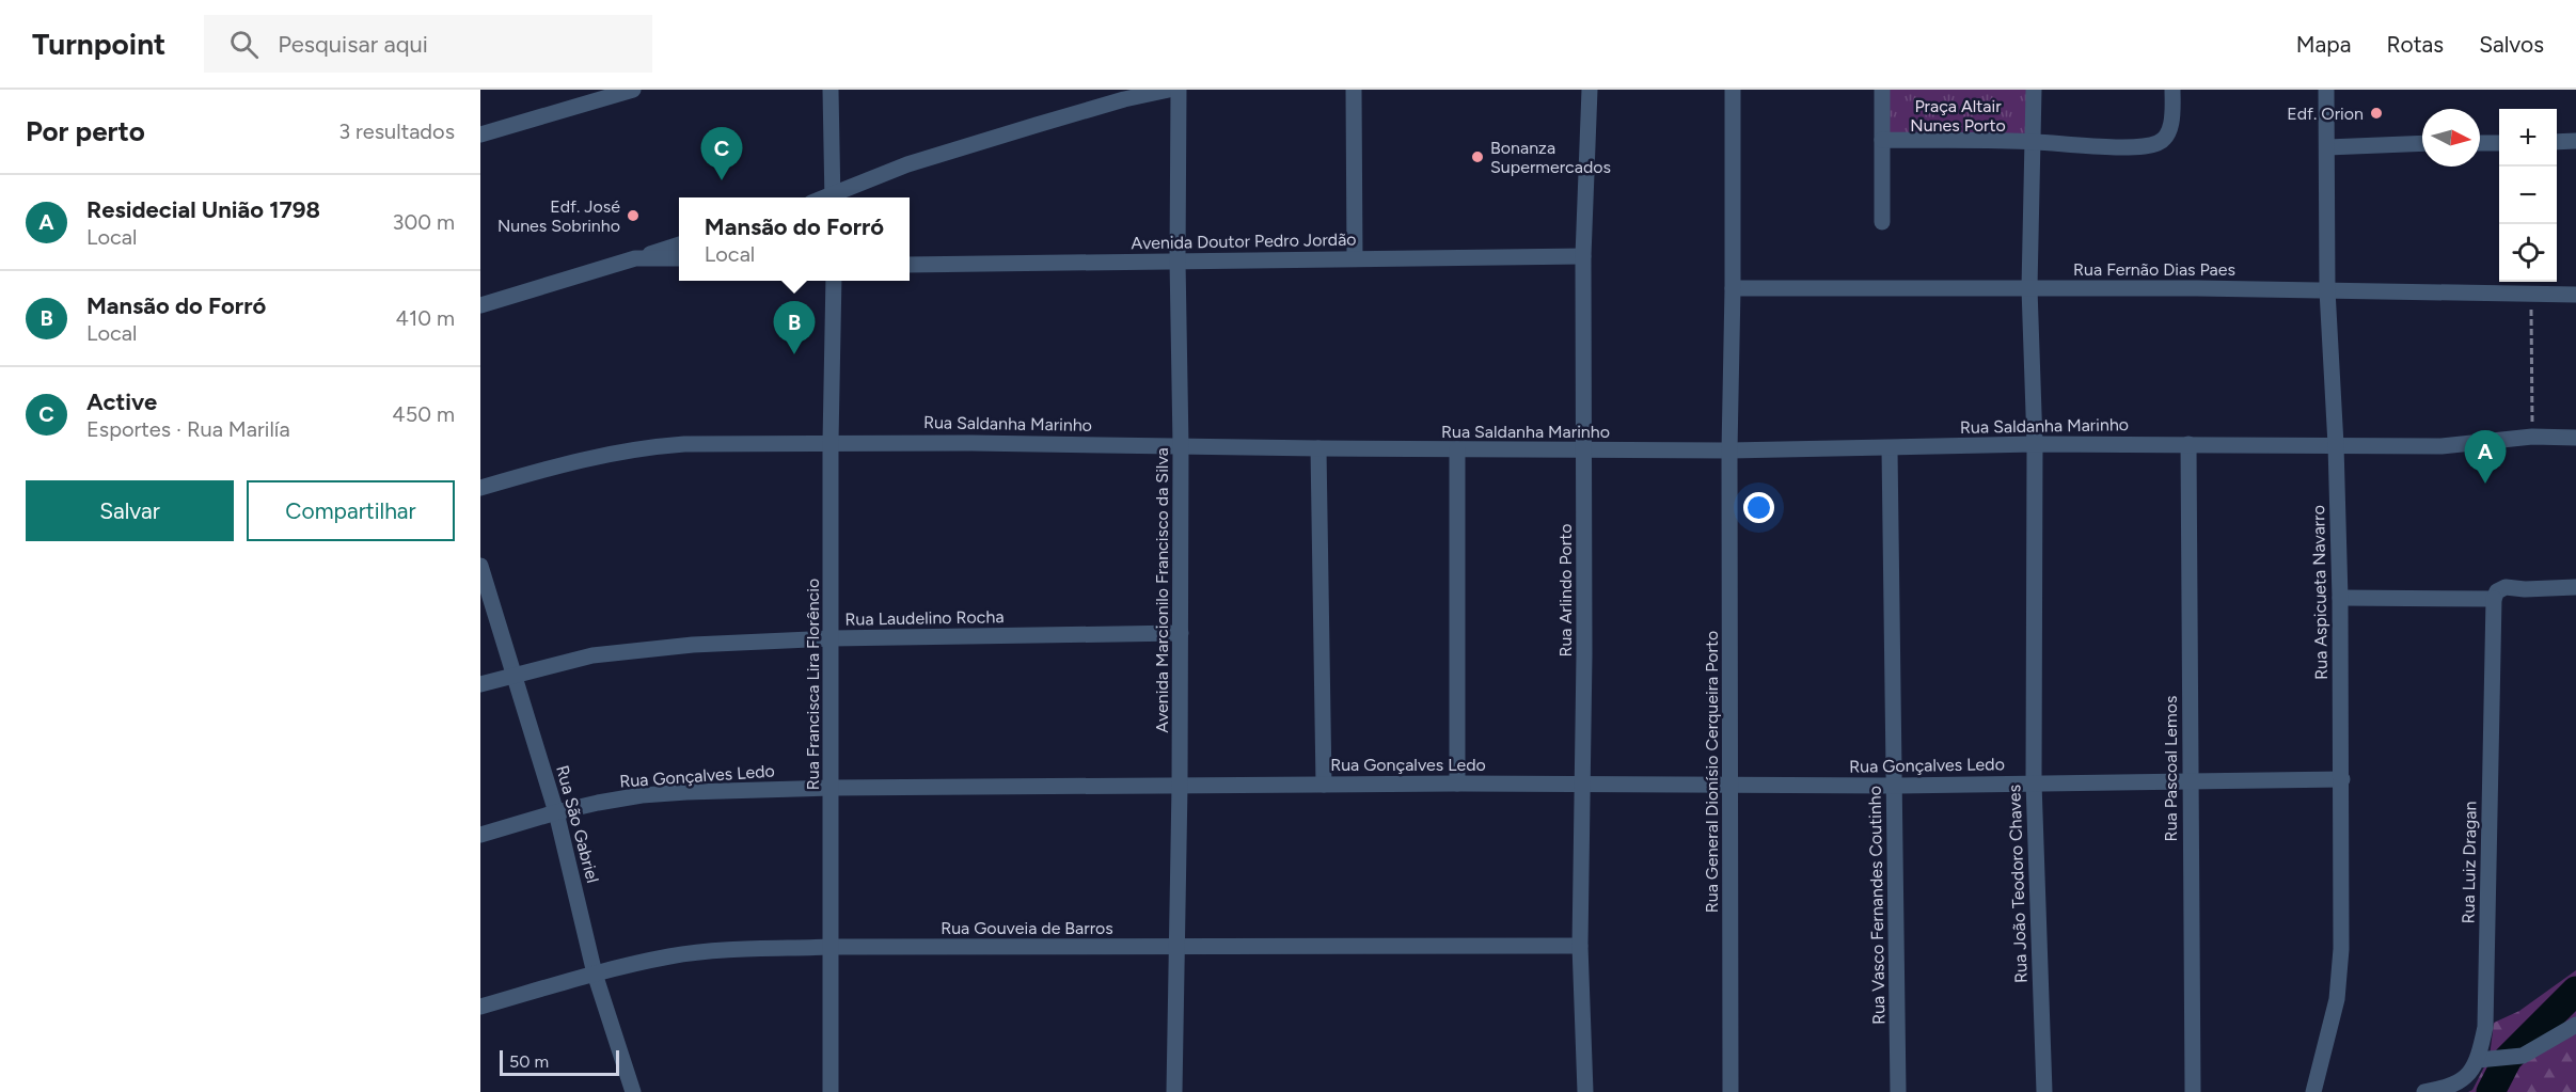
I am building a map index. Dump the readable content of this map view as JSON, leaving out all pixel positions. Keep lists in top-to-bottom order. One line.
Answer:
{"streets":{"street":["Avenida Doutor Pedro Jordão","Rua Fernão Dias Paes","Rua Saldanha Marinho","Avenida Marcionilo Francisco da Silva","Rua Arlindo Porto","Rua Aspicueta Navarro","Rua Laudelino Rocha","Rua Francisca Lira Florêncio","Rua Gonçalves Ledo","Rua Pascoal Lemos","Rua General Dionísio Cerqueira Porto","Rua São Gabriel","Rua Luiz Dragan","Rua João Teodoro Chaves","Rua Vasco Fernandes Coutinho","Rua Gouveia de Barros"]},"crossings":[["Avenida Doutor Pedro Jordão","Avenida Marcionilo Francisco da Silva"],["Avenida Doutor Pedro Jordão","Rua Arlindo Porto"],["Rua Fernão Dias Paes","Rua Aspicueta Navarro"],["Rua Fernão Dias Paes","Rua General Dionísio Cerqueira Porto"],["Rua Fernão Dias Paes","Rua João Teodoro Chaves"],["Rua Saldanha Marinho","Avenida Marcionilo Francisco da Silva"],["Rua Saldanha Marinho","Rua Arlindo Porto"],["Rua Saldanha Marinho","Rua Aspicueta Navarro"],["Rua Saldanha Marinho","Rua Francisca Lira Florêncio"],["Rua Saldanha Marinho","Rua Pascoal Lemos"],["Rua Saldanha Marinho","Rua General Dionísio Cerqueira Porto"],["Rua Saldanha Marinho","Rua João Teodoro Chaves"],["Rua Saldanha Marinho","Rua Vasco Fernandes Coutinho"],["Avenida Marcionilo Francisco da Silva","Rua Laudelino Rocha"],["Avenida Marcionilo Francisco da Silva","Rua Gonçalves Ledo"],["Avenida Marcionilo Francisco da Silva","Rua Gouveia de Barros"],["Rua Arlindo Porto","Rua Gonçalves Ledo"],["Rua Arlindo Porto","Rua Gouveia de Barros"],["Rua Aspicueta Navarro","Rua Gonçalves Ledo"],["Rua Laudelino Rocha","Rua Francisca Lira Florêncio"],["Rua Laudelino Rocha","Rua São Gabriel"],["Rua Francisca Lira Florêncio","Rua Gonçalves Ledo"],["Rua Francisca Lira Florêncio","Rua Gouveia de Barros"],["Rua Gonçalves Ledo","Rua Pascoal Lemos"],["Rua Gonçalves Ledo","Rua General Dionísio Cerqueira Porto"],["Rua Gonçalves Ledo","Rua São Gabriel"],["Rua Gonçalves Ledo","Rua João Teodoro Chaves"],["Rua Gonçalves Ledo","Rua Vasco Fernandes Coutinho"],["Rua São Gabriel","Rua Gouveia de Barros"]],"parks":["Praça Altair Nunes Porto"],"places":["Edf. Orion","Bonanza Supermercados","Edf. José Nunes Sobrinho"],"scale_bar":"50 m","north":"right","page":{"header":"Turnpoint","search":"Pesquisar aqui","nav":["Mapa","Rotas","Salvos"],"heading":["Por perto","3 resultados"],"map_buttons":["+","−"],"pins":["C","B","A"],"list":[{"mark":"A","name":"Residecial União 1798","note":"Local","value":"300 m"},{"mark":"B","name":"Mansão do Forró","note":"Local","value":"410 m"},{"mark":"C","name":"Active","note":"Esportes · Rua Marilía","value":"450 m"}],"popup":["Mansão do Forró","Local"],"buttons":["Salvar","Compartilhar"],"scale":"50 m"}}
